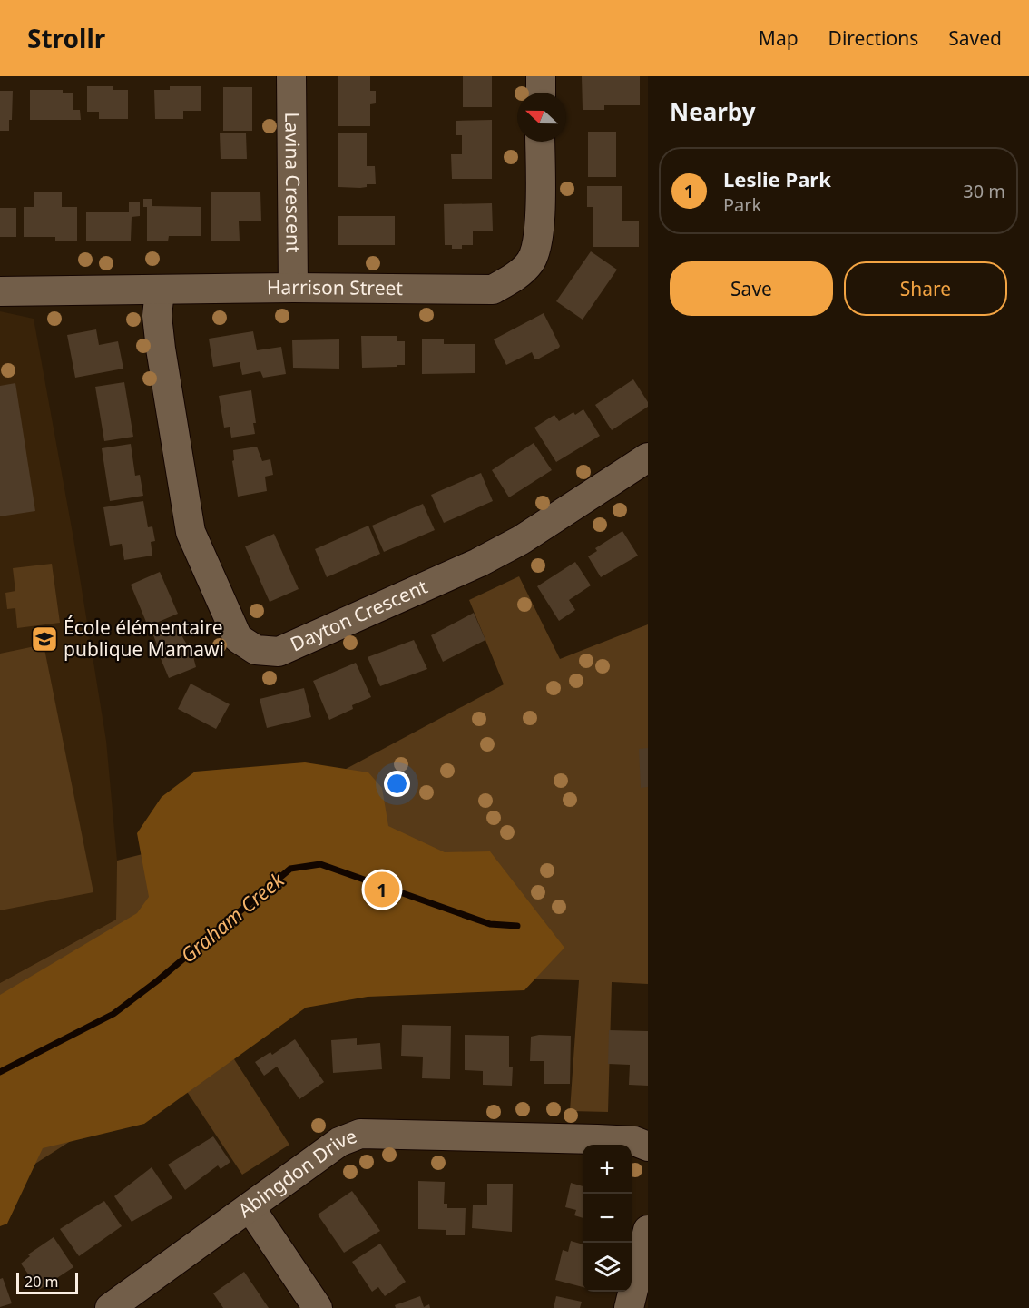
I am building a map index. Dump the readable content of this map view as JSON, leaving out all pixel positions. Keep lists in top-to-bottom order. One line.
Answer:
{"streets":{"street":["Lavina Crescent","Harrison Street","Dayton Crescent","Abingdon Drive"]},"crossings":[["Lavina Crescent","Harrison Street"],["Harrison Street","Dayton Crescent"]],"water":["Graham Creek"],"places":{"school or university":["École élémentaire publique Mamawi"]},"scale_bar":"20 m","north":"left","page":{"header":"Strollr","nav":["Map","Directions","Saved"],"heading":"Nearby","list":[{"mark":"1","name":"Leslie Park","note":"Park","value":"30 m"}],"buttons":["Save","Share"],"pins":"1","map_buttons":["+","−"],"scale":"20 m"}}
